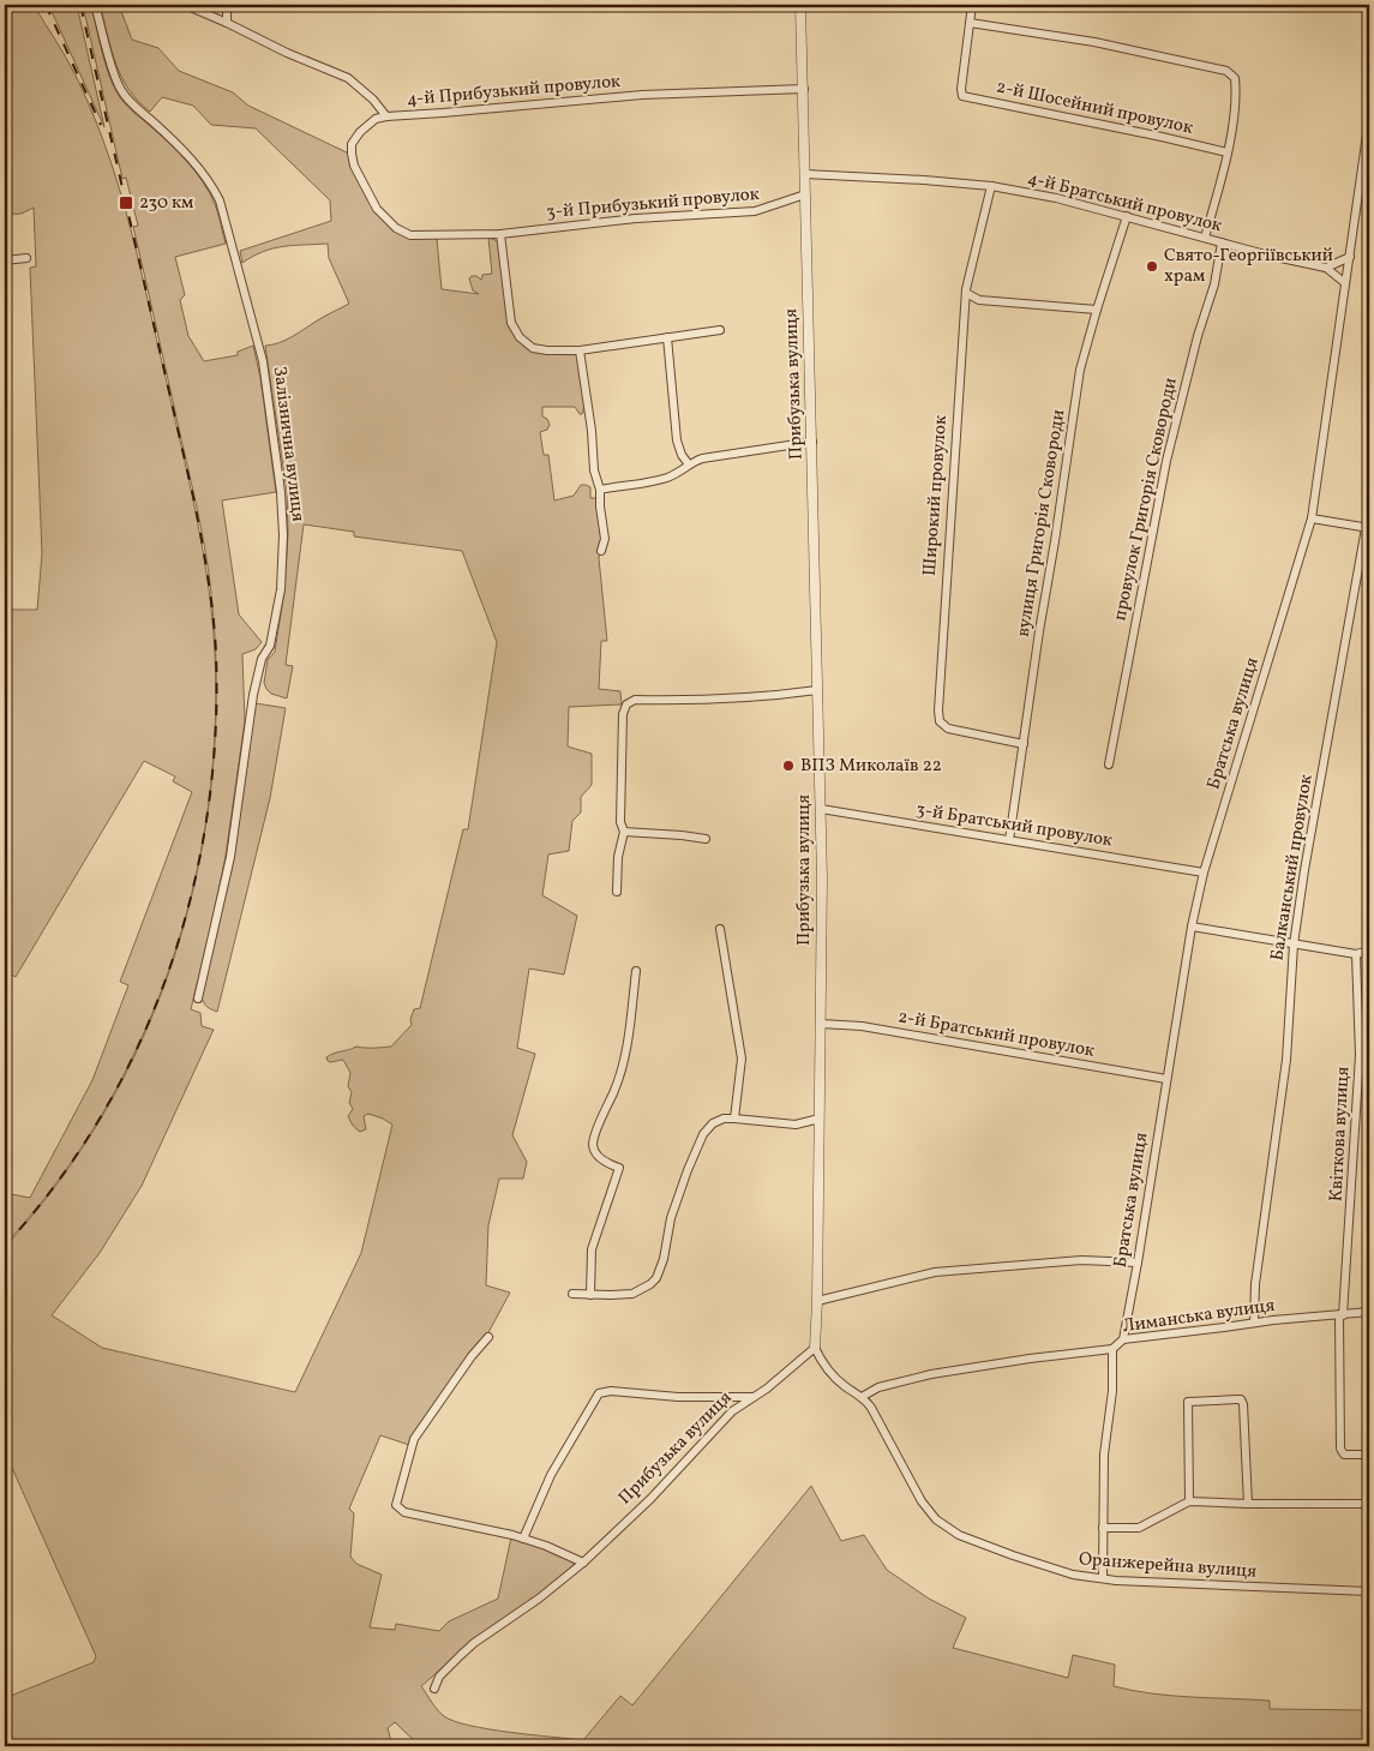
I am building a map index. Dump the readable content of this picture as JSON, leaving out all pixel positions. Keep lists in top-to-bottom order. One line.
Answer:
{"streets":{"street":["4-й Прибузький провулок","2-й Шосейний провулок","4-й Братський провулок","3-й Прибузький провулок","Прибузька вулиця","Залізнична вулиця","Широкий провулок","провулок Григорія Сковороди","вулиця Григорія Сковороди","Братська вулиця","3-й Братський провулок","Балканський провулок","2-й Братський провулок","Квіткова вулиця","Лиманська вулиця","Оранжерейна вулиця"]},"crossings":[["4-й Прибузький провулок","3-й Прибузький провулок"],["4-й Прибузький провулок","Прибузька вулиця"],["4-й Братський провулок","Прибузька вулиця"],["4-й Братський провулок","Широкий провулок"],["4-й Братський провулок","провулок Григорія Сковороди"],["4-й Братський провулок","вулиця Григорія Сковороди"],["4-й Братський провулок","Братська вулиця"],["3-й Прибузький провулок","Прибузька вулиця"],["Прибузька вулиця","3-й Братський провулок"],["Прибузька вулиця","2-й Братський провулок"],["Прибузька вулиця","Оранжерейна вулиця"],["Широкий провулок","вулиця Григорія Сковороди"],["вулиця Григорія Сковороди","3-й Братський провулок"],["Братська вулиця","3-й Братський провулок"],["Братська вулиця","2-й Братський провулок"],["Братська вулиця","Лиманська вулиця"],["Балканський провулок","Лиманська вулиця"],["Квіткова вулиця","Лиманська вулиця"],["Лиманська вулиця","Оранжерейна вулиця"]],"places":{"transit":["230 км"],"other":["Свято-Георгіївський храм","ВПЗ Миколаїв 22"]}}
